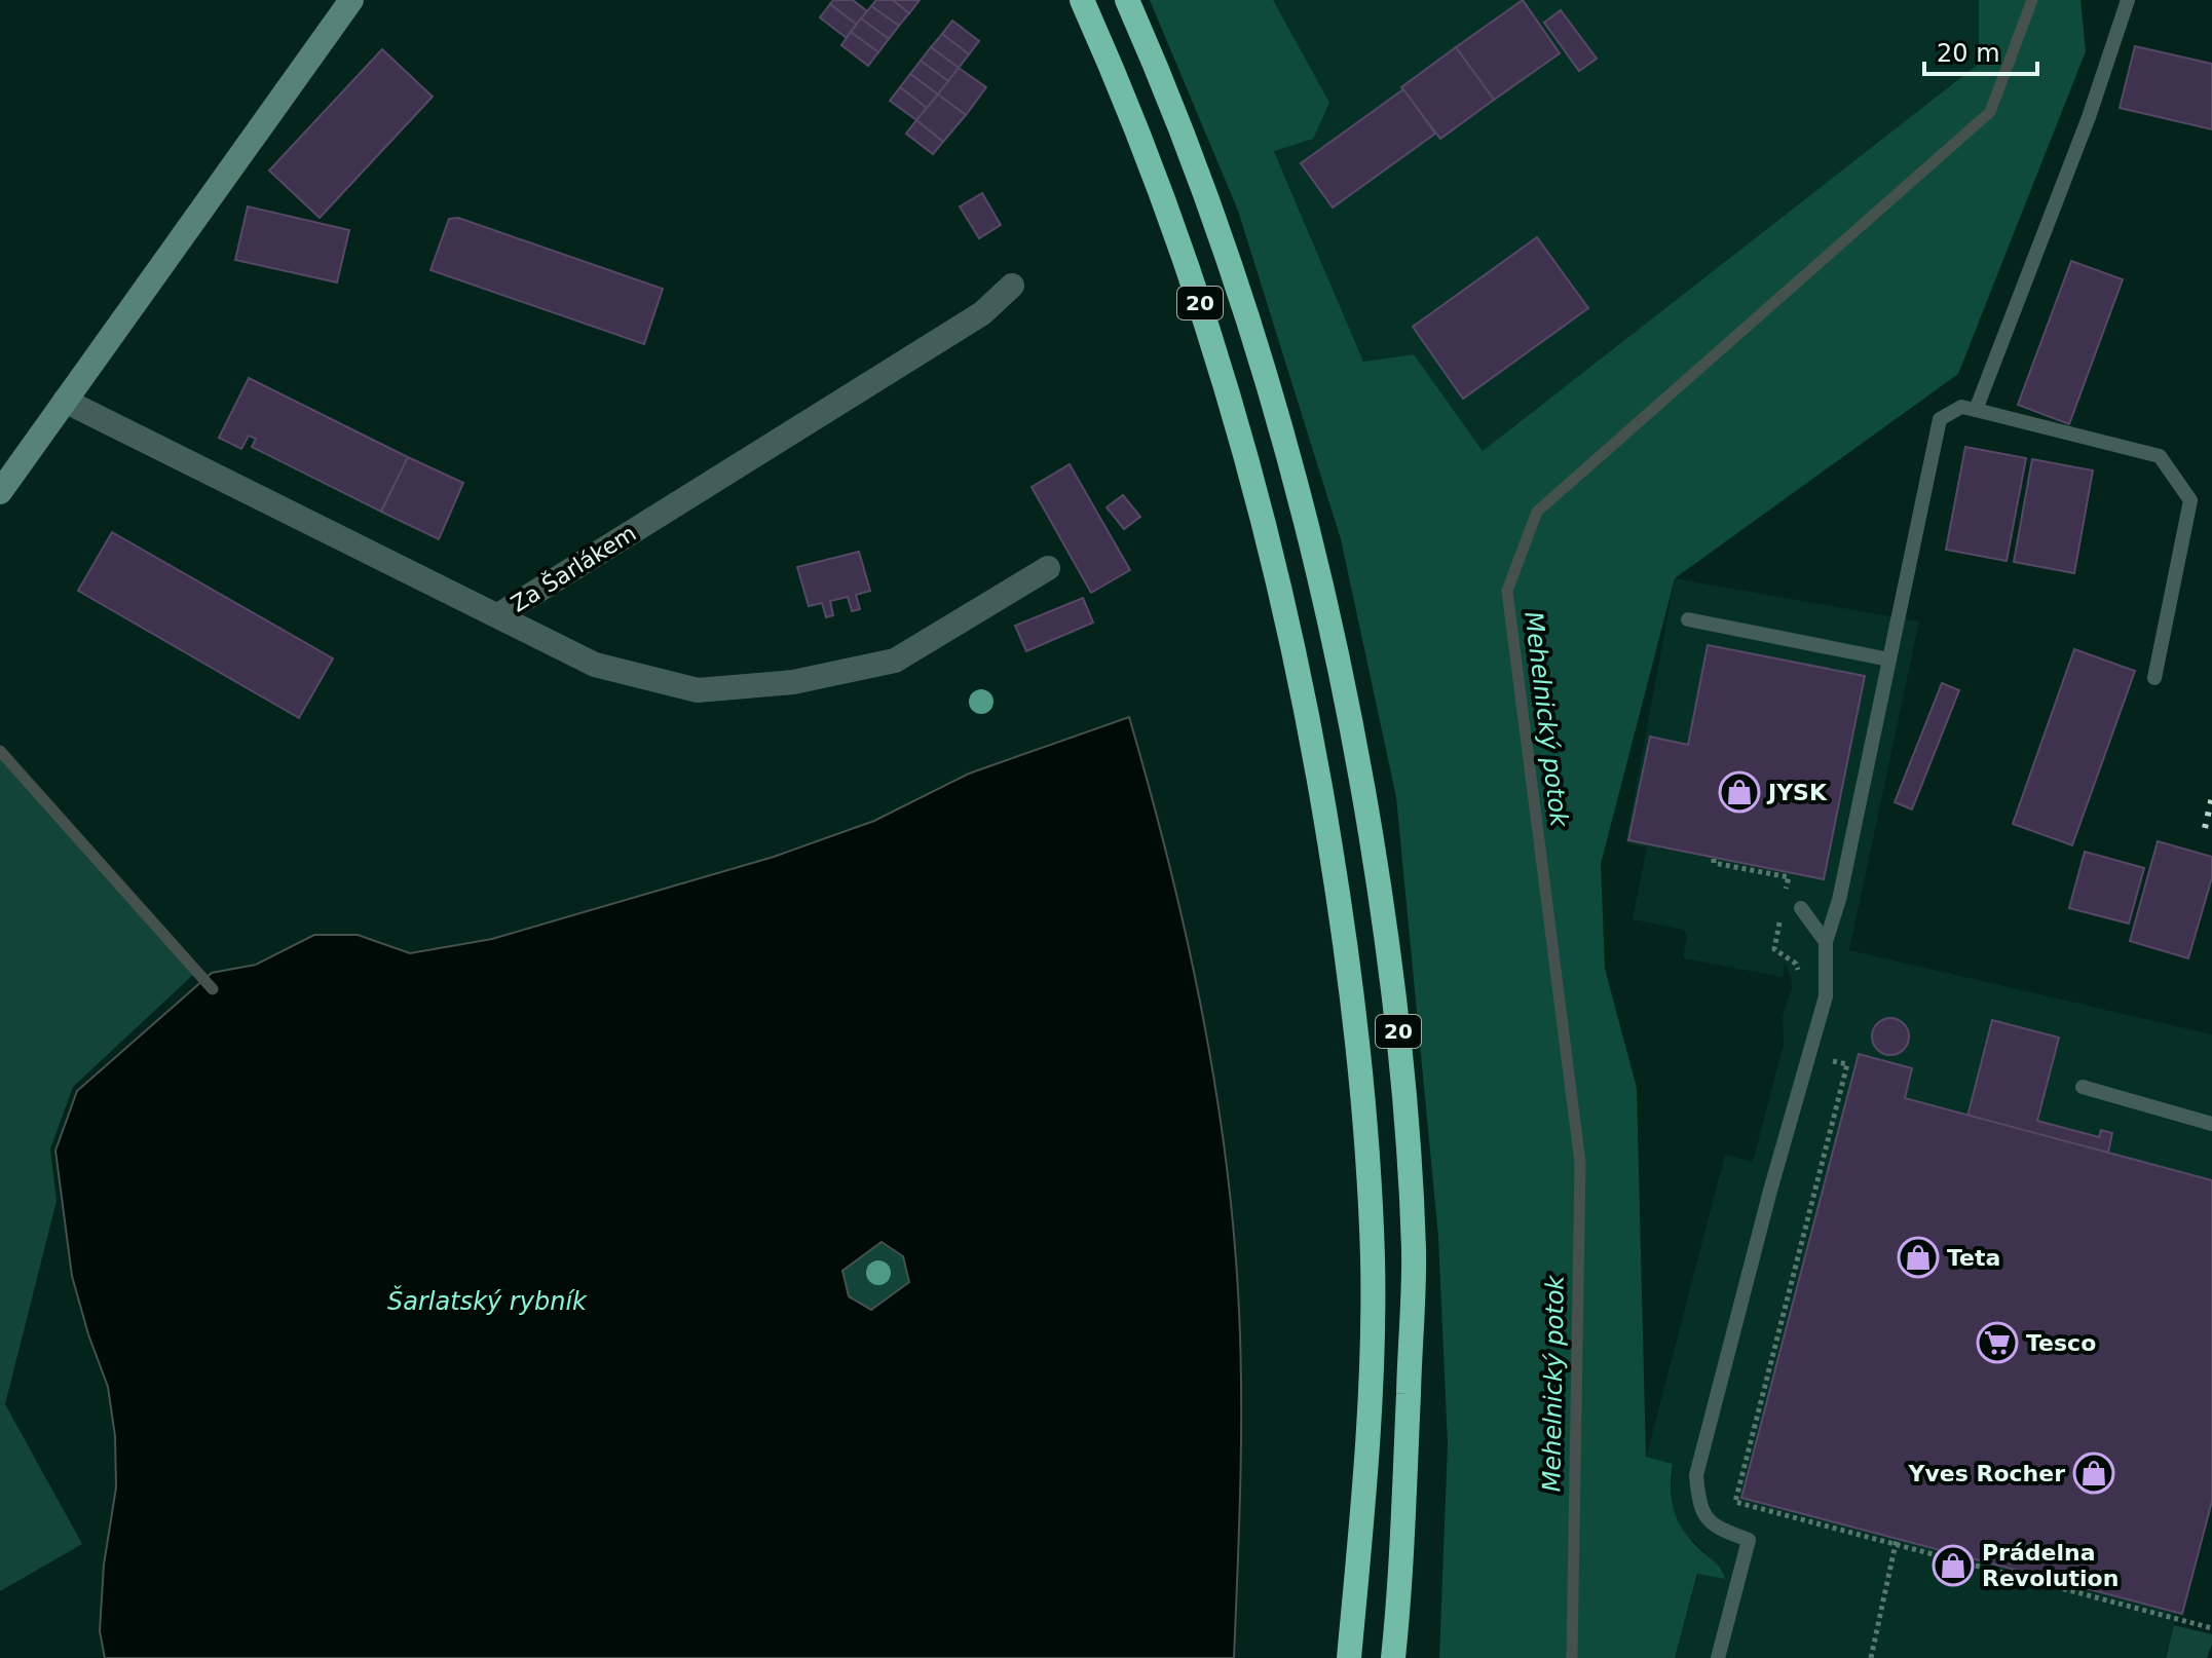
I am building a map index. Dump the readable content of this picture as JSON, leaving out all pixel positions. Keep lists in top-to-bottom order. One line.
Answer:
{"streets":{"highway":["20"],"street":["Za Šarlákem"]},"water":["Mehelnický potok","Šarlatský rybník"],"places":{"shop":["JYSK","Teta","Yves Rocher","Prádelna Revolution"],"supermarket":["Tesco"]},"scale_bar":"20 m"}
